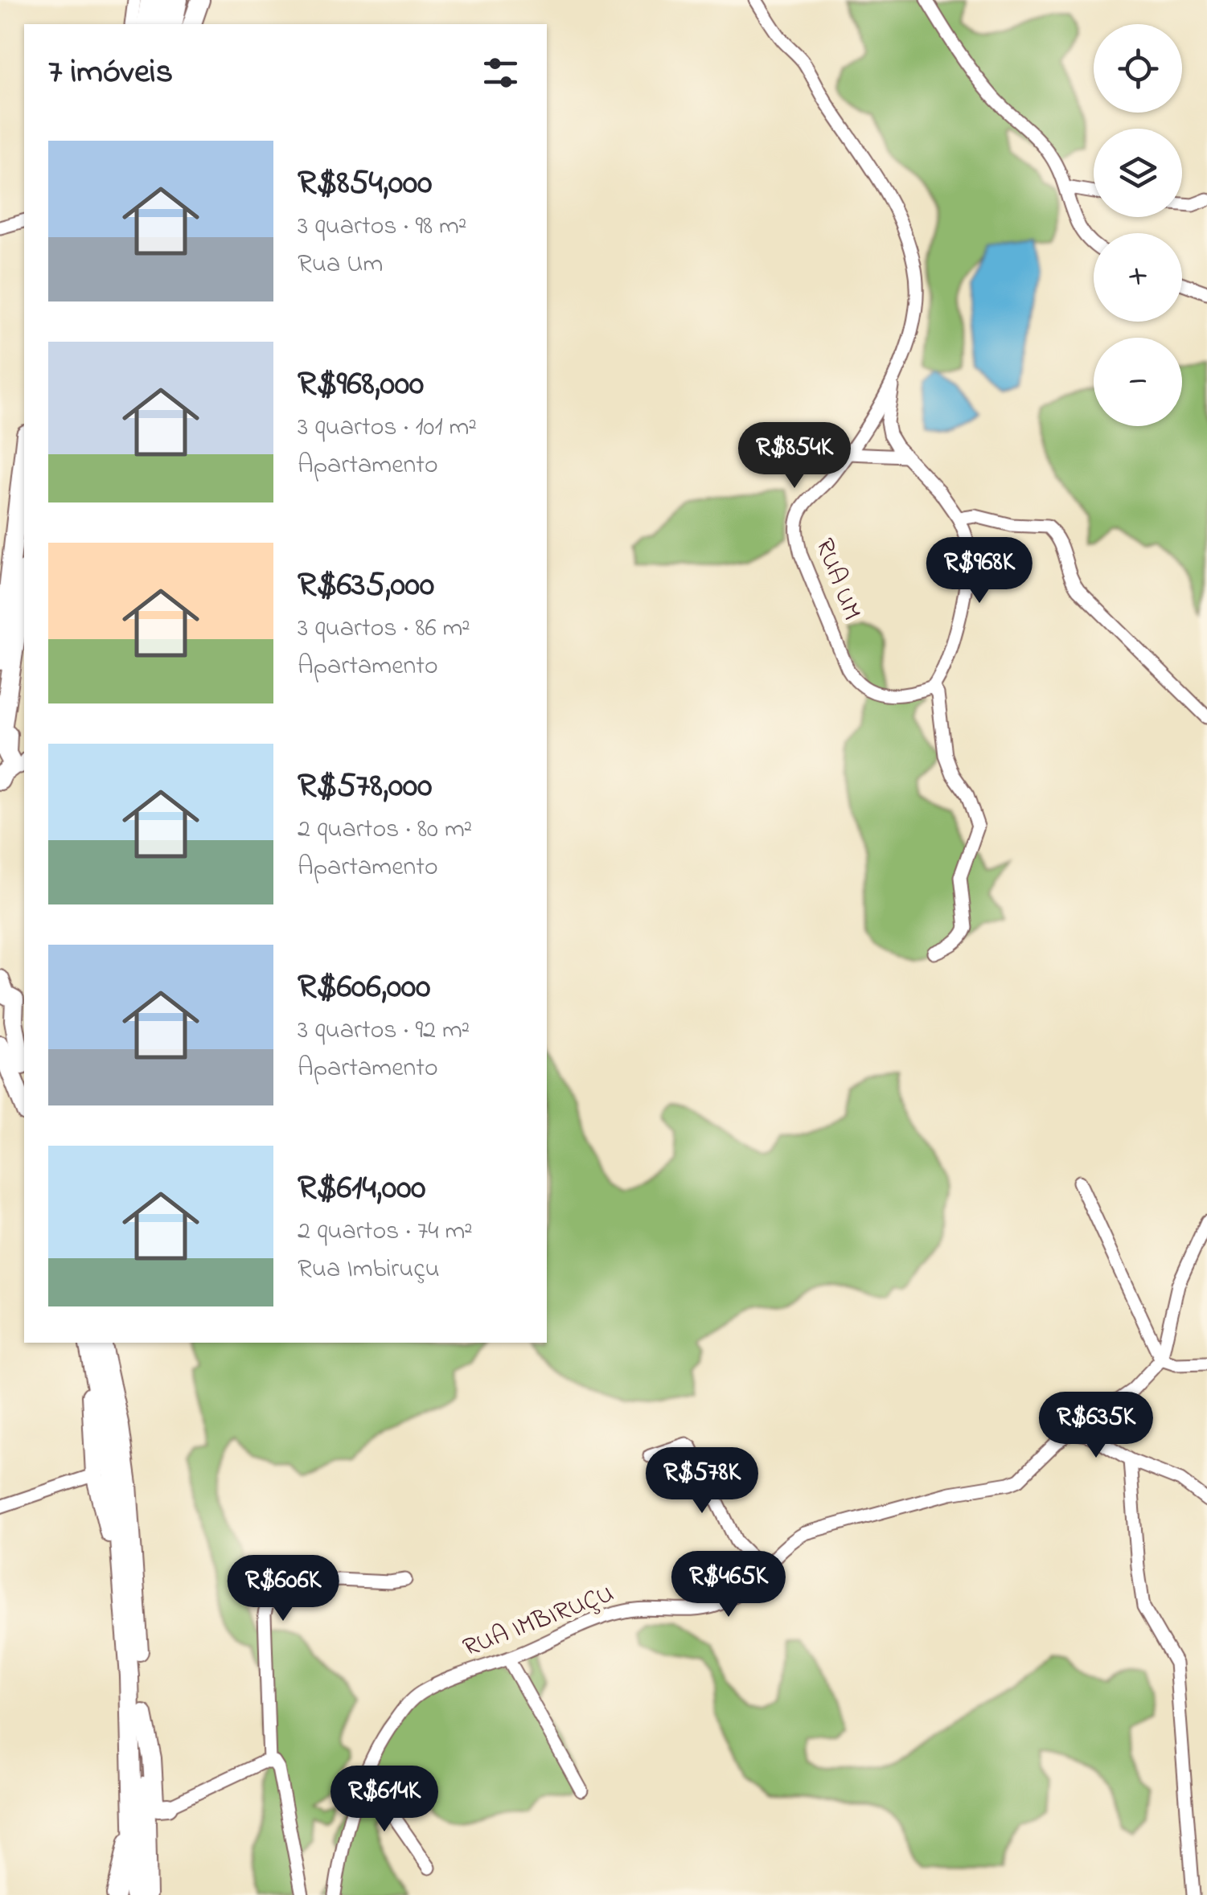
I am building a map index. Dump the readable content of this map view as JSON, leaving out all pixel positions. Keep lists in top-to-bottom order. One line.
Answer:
{"streets":{"street":["RUA UM","RUA IMBIRUÇU"]},"page":{"map_buttons":["+","−"],"heading":"7 imóveis","list":[{"name":"R$854,000","note":"3 quartos · 98 m² · Rua Um"},{"name":"R$968,000","note":"3 quartos · 101 m² · Apartamento"},{"name":"R$635,000","note":"3 quartos · 86 m² · Apartamento"},{"name":"R$578,000","note":"2 quartos · 80 m² · Apartamento"},{"name":"R$606,000","note":"3 quartos · 92 m² · Apartamento"},{"name":"R$614,000","note":"2 quartos · 74 m² · Rua Imbiruçu"}],"price":["R$854K","R$968K","R$635K","R$578K","R$465K","R$606K","R$614K"]}}
